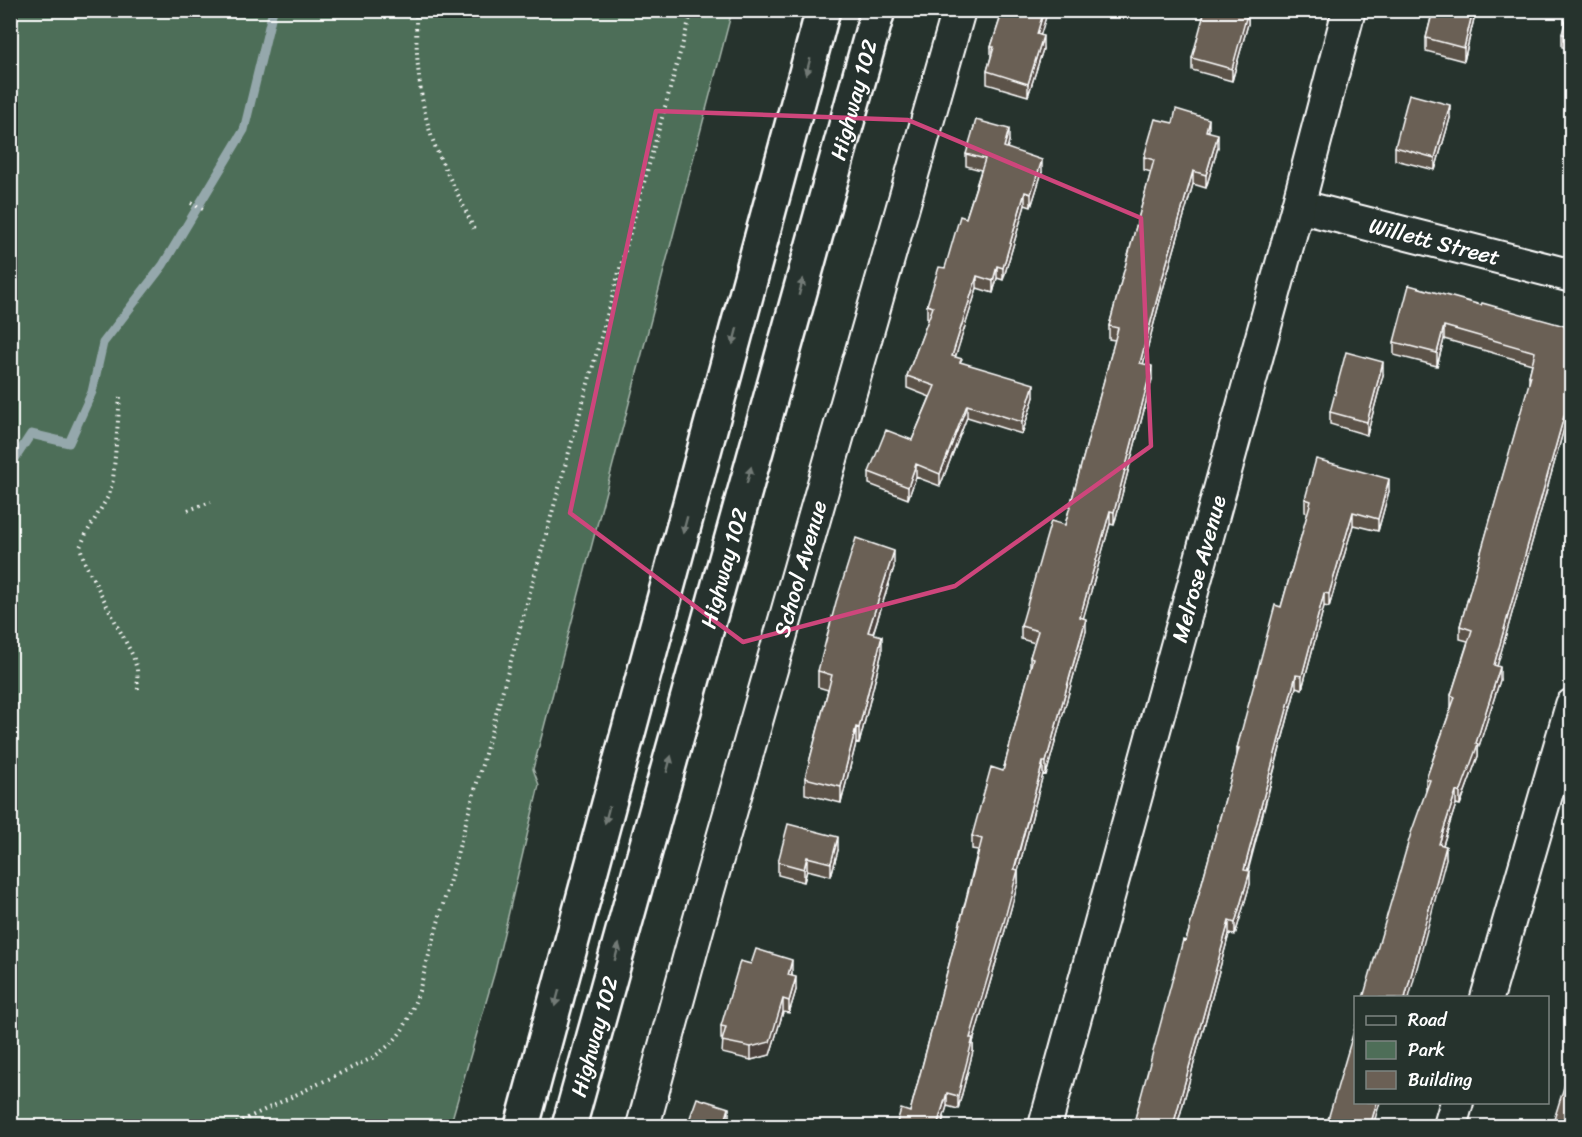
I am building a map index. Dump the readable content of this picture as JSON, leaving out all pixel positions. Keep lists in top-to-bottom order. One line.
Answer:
{"streets":{"highway":["Highway 102"],"street":["Willett Street","School Avenue","Melrose Avenue"]},"crossings":[["Willett Street","Melrose Avenue"]],"legend":["Road","Park","Building"]}
